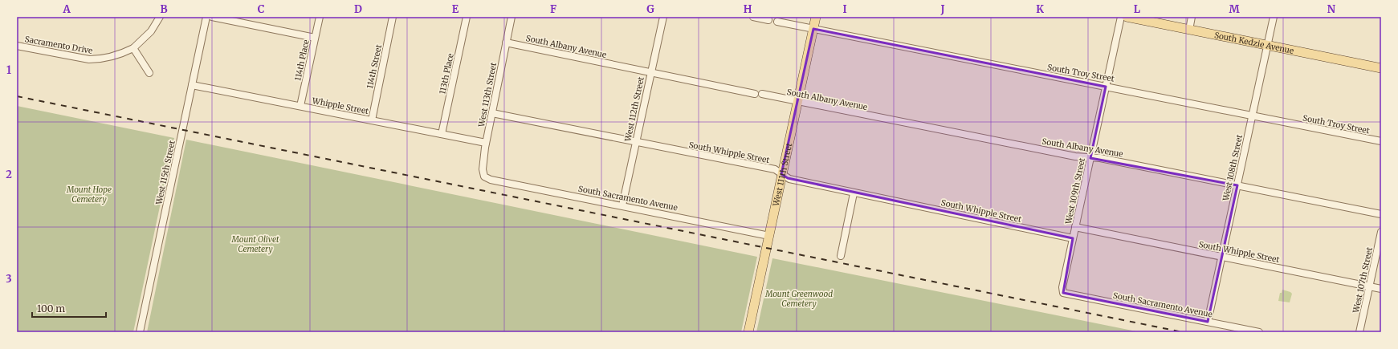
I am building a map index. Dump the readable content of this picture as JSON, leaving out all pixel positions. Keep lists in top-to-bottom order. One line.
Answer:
{"streets":{"main road":["South Kedzie Avenue","West 111th Street"],"street":["Sacramento Drive","South Albany Avenue","114th Place","114th Street","South Troy Street","113th Place","West 113th Street","Whipple Street","West 112th Street","South Whipple Street","West 108th Street","West 115th Street","West 109th Street","South Sacramento Avenue","West 107th Street"]},"crossings":[["South Kedzie Avenue","West 108th Street"],["South Albany Avenue","West 113th Street"],["South Albany Avenue","West 112th Street"],["South Albany Avenue","West 108th Street"],["South Albany Avenue","West 111th Street"],["South Albany Avenue","West 109th Street"],["114th Place","Whipple Street"],["114th Street","Whipple Street"],["South Troy Street","West 108th Street"],["South Troy Street","West 111th Street"],["South Troy Street","West 109th Street"],["113th Place","Whipple Street"],["West 113th Street","Whipple Street"],["West 113th Street","South Whipple Street"],["West 113th Street","South Sacramento Avenue"],["Whipple Street","West 115th Street"],["West 112th Street","South Whipple Street"],["West 112th Street","South Sacramento Avenue"],["South Whipple Street","West 108th Street"],["South Whipple Street","West 111th Street"],["South Whipple Street","West 109th Street"],["South Whipple Street","West 107th Street"],["West 108th Street","South Sacramento Avenue"],["West 111th Street","South Sacramento Avenue"],["West 109th Street","South Sacramento Avenue"]],"parks":["Mount Hope Cemetery","Mount Olivet Cemetery","Mount Greenwood Cemetery"],"scale_bar":"100 m","grid":{"columns":["A","B","C","D","E","F","G","H","I","J","K","L","M","N"],"rows":["1","2","3"]}}
